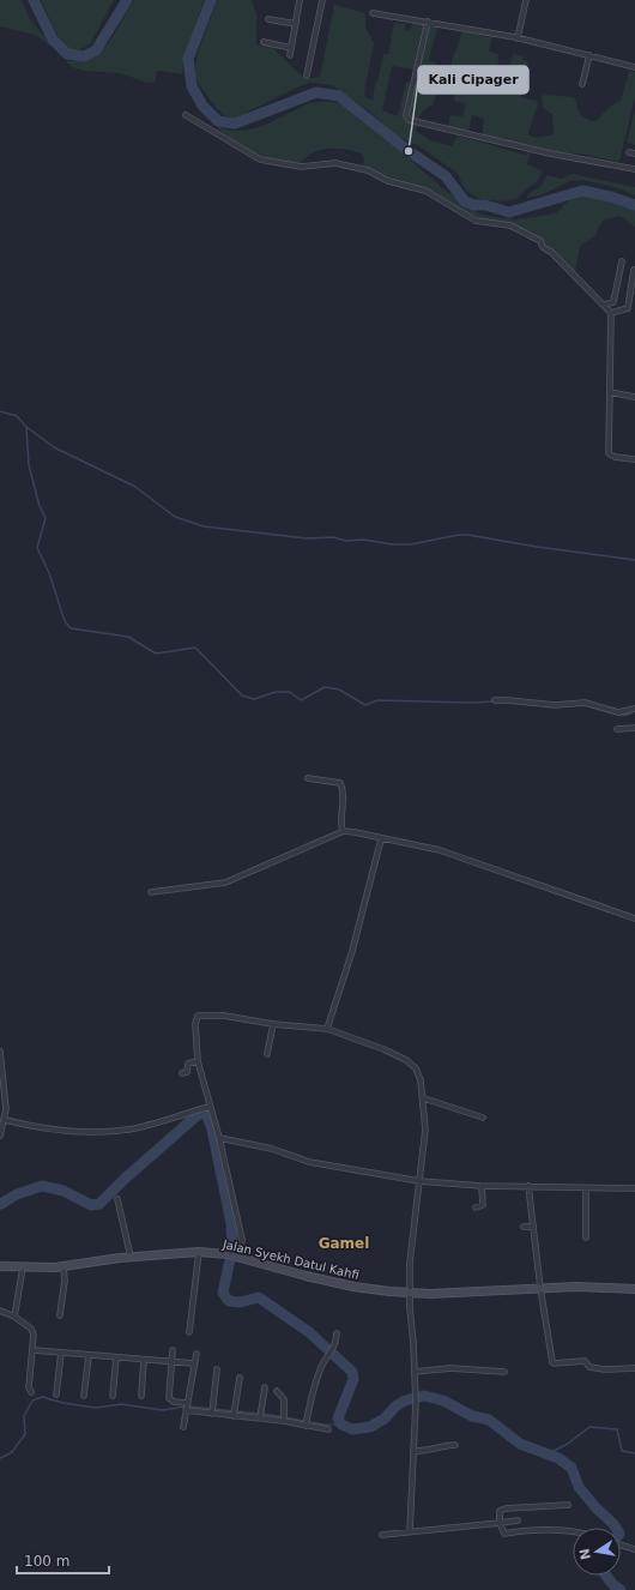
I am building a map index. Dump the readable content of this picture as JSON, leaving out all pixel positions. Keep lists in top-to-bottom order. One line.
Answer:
{"streets":{"street":["Jalan Syekh Datul Kahfi"]},"districts":["Gamel"],"places":["Kali Cipager"],"scale_bar":"100 m","north":"left"}
